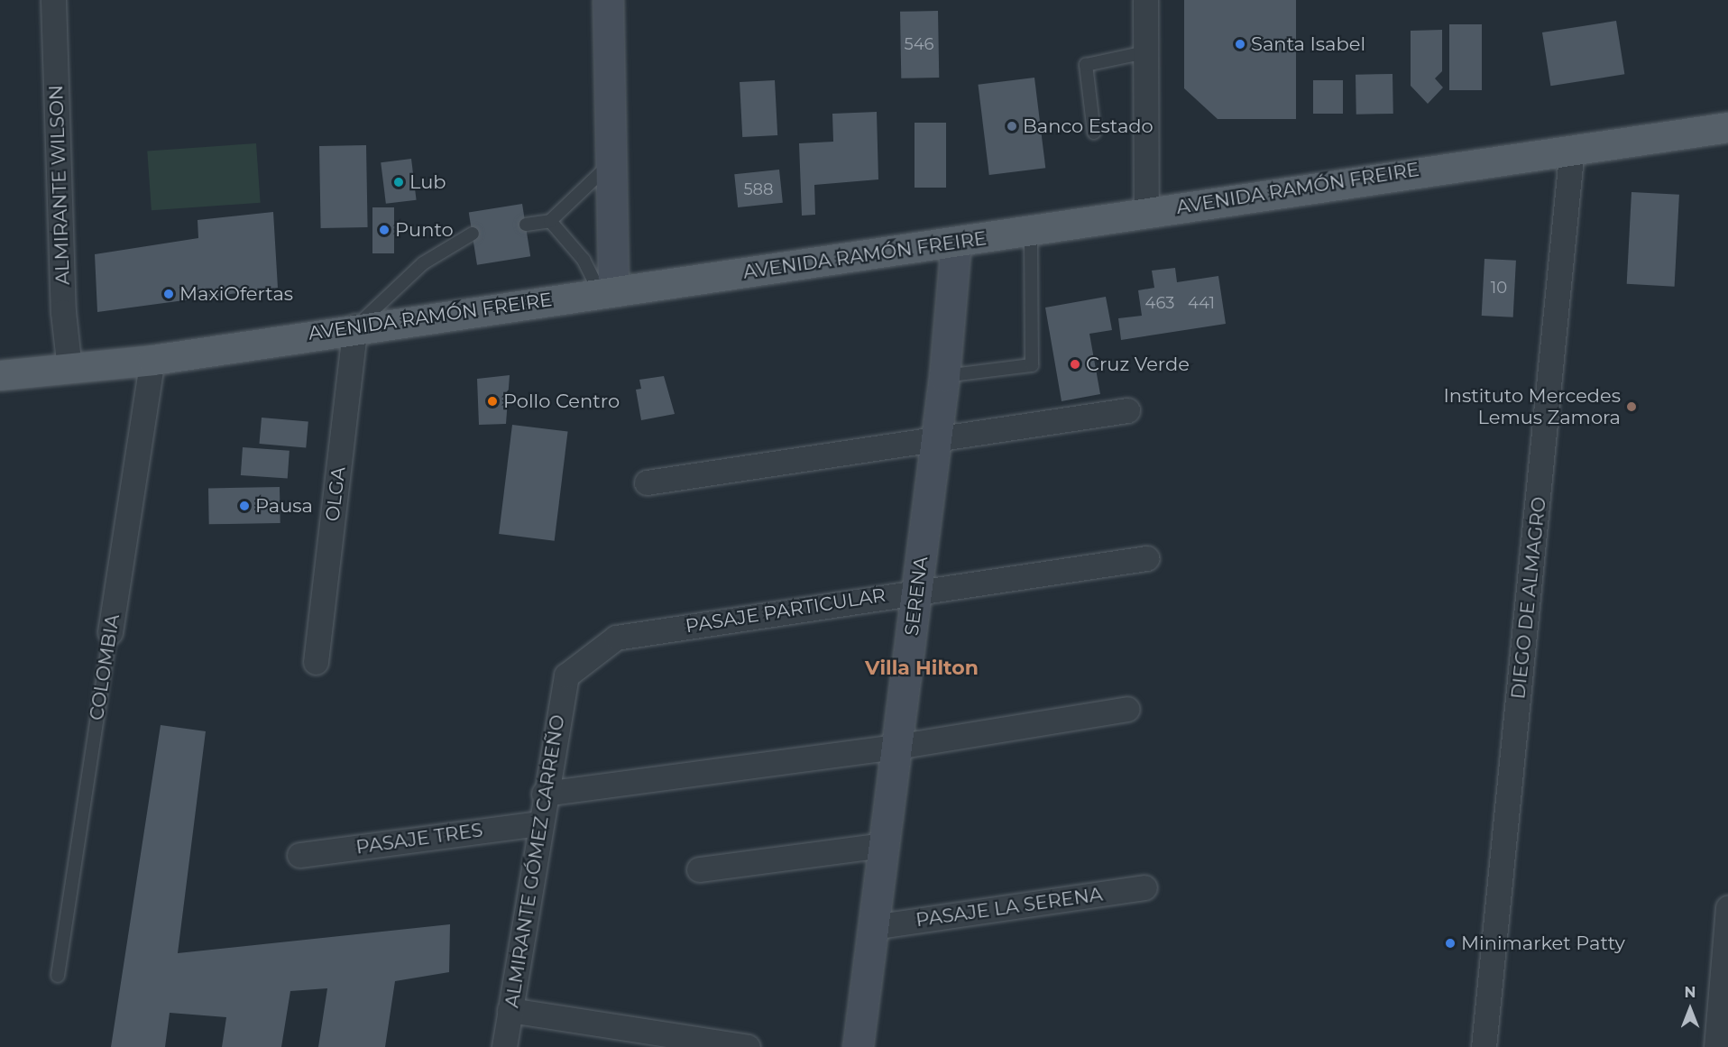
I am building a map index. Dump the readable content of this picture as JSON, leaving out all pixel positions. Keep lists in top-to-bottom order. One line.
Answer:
{"streets":{"main road":["AVENIDA RAMÓN FREIRE"],"street":["ALMIRANTE WILSON","OLGA","SERENA","DIEGO DE ALMAGRO","PASAJE PARTICULAR","COLOMBIA","PASAJE TRES","ALMIRANTE GÓMEZ CARREÑO","PASAJE LA SERENA"]},"crossings":[["ALMIRANTE WILSON","AVENIDA RAMÓN FREIRE"],["AVENIDA RAMÓN FREIRE","OLGA"],["AVENIDA RAMÓN FREIRE","SERENA"],["AVENIDA RAMÓN FREIRE","DIEGO DE ALMAGRO"],["AVENIDA RAMÓN FREIRE","COLOMBIA"],["SERENA","PASAJE PARTICULAR"],["SERENA","PASAJE LA SERENA"],["PASAJE PARTICULAR","ALMIRANTE GÓMEZ CARREÑO"],["PASAJE TRES","ALMIRANTE GÓMEZ CARREÑO"]],"districts":["Villa Hilton"],"places":["Santa Isabel","Banco Estado","Lub","Punto","MaxiOfertas","Cruz Verde","Pollo Centro","Instituto Mercedes Lemus Zamora","Pausa","Minimarket Patty"],"house_numbers":["546","588","10","463","441"],"north":"top"}
